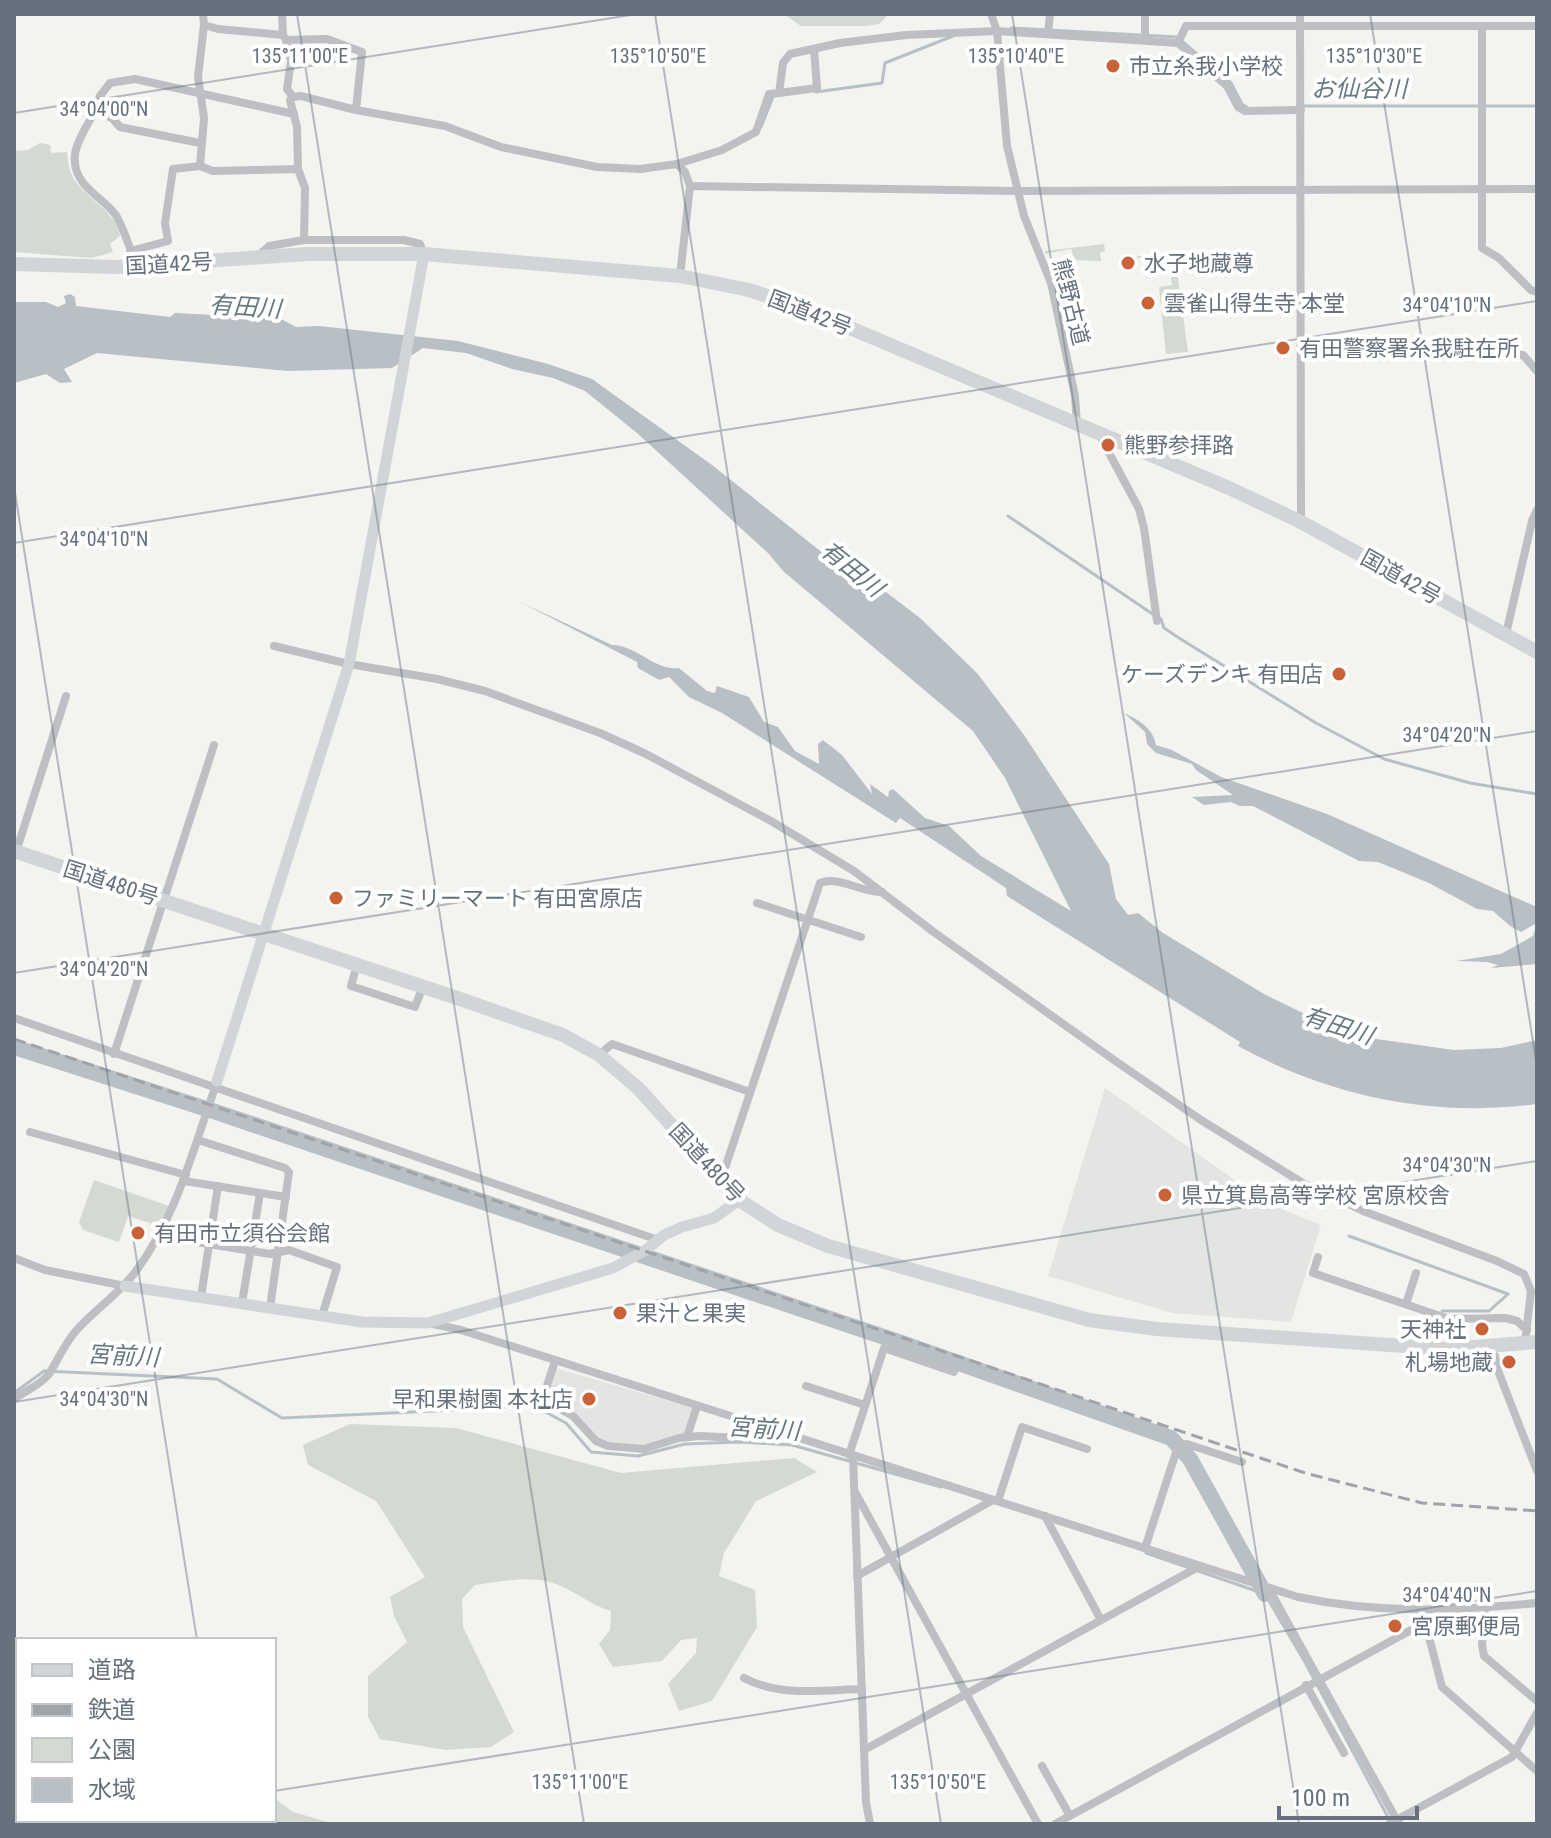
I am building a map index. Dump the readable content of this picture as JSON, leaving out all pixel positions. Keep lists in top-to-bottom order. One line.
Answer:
{"streets":{"highway":["国道42号","国道480号"],"street":["熊野古道"]},"crossings":[["国道42号","熊野古道"]],"water":["お仙谷川","有田川","宮前川"],"places":["市立糸我小学校","水子地蔵尊","雲雀山得生寺 本堂","有田警察署糸我駐在所","熊野参拝路","ケーズデンキ 有田店","ファミリーマート 有田宮原店","県立箕島高等学校 宮原校舎","有田市立須谷会館","果汁と果実","天神社","札場地蔵","早和果樹園 本社店","宮原郵便局"],"legend":["道路","鉄道","公園","水域"],"scale_bar":"100 m","coordinates":["135°11'00\"E","135°10'50\"E","135°10'40\"E","135°10'30\"E","34°04'00\"N","34°04'10\"N","34°04'20\"N","34°04'30\"N","34°04'40\"N"]}
